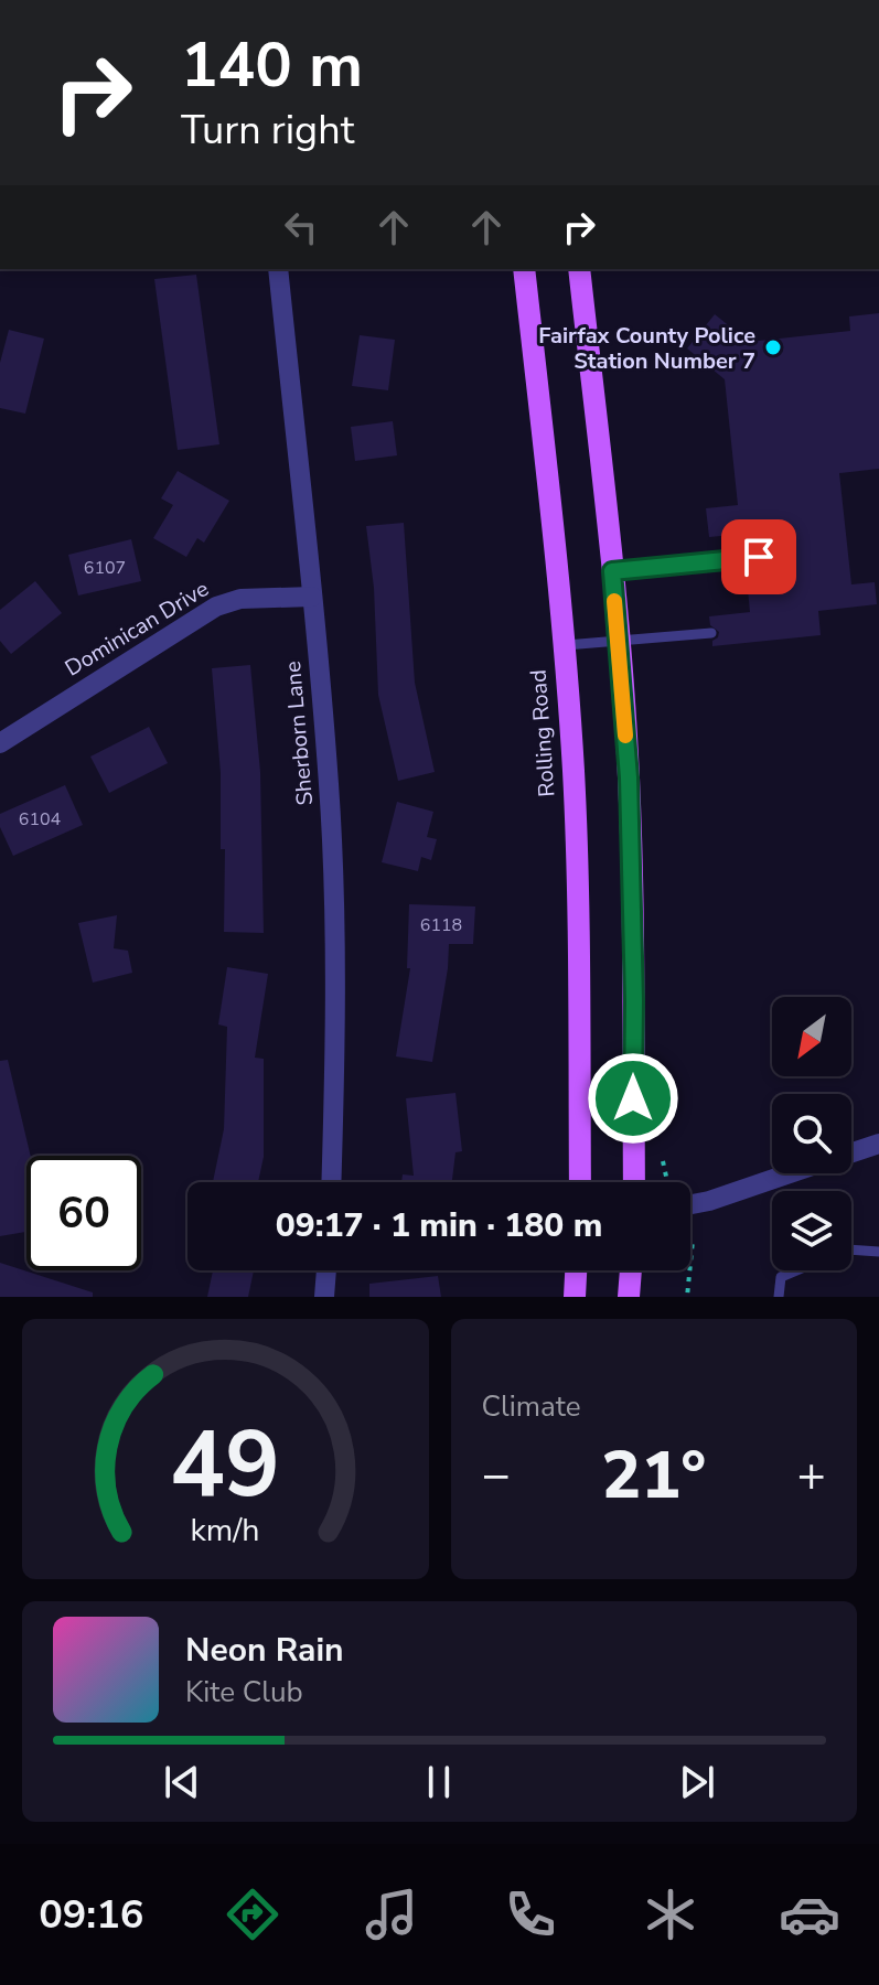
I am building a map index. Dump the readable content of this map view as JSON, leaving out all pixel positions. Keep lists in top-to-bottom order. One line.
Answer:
{"streets":{"main road":["Rolling Road"],"street":["Dominican Drive","Sherborn Lane"]},"crossings":[["Dominican Drive","Sherborn Lane"]],"places":["Fairfax County Police Station Number 7"],"house_numbers":["6107","6104","6118"],"north":"bottom left","page":{"turn":["140 m","Turn right"],"limit":"60","trip":"09:17 · 1 min · 180 m","tile":"Climate","heat":["−","21°","+"],"song":["Neon Rain","Kite Club"],"tabs":"09:16","gauge":["49","km/h"]}}
